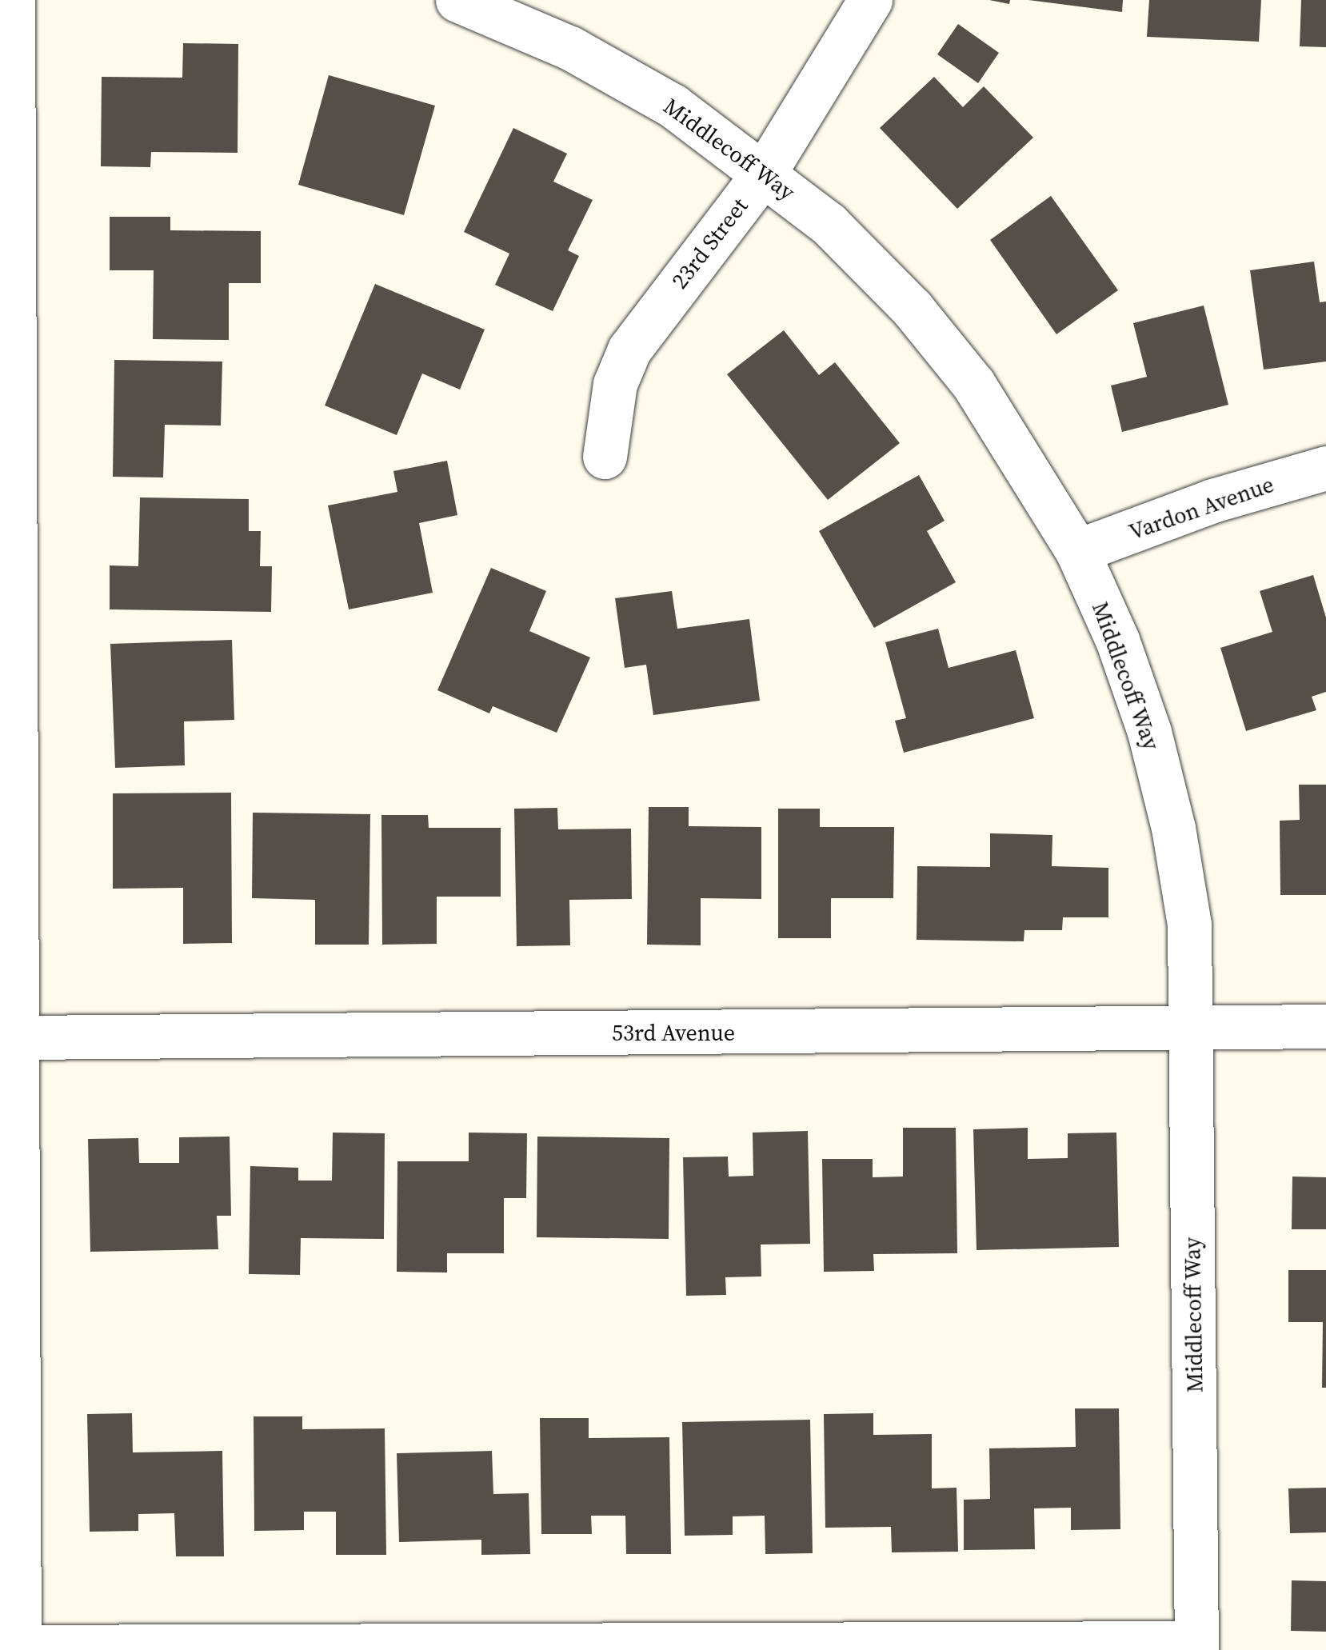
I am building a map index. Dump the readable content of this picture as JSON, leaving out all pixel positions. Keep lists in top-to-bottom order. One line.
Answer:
{"streets":{"street":["Middlecoff Way","23rd Street","Vardon Avenue","53rd Avenue"]},"crossings":[["Middlecoff Way","23rd Street"],["Middlecoff Way","Vardon Avenue"],["Middlecoff Way","53rd Avenue"]]}
